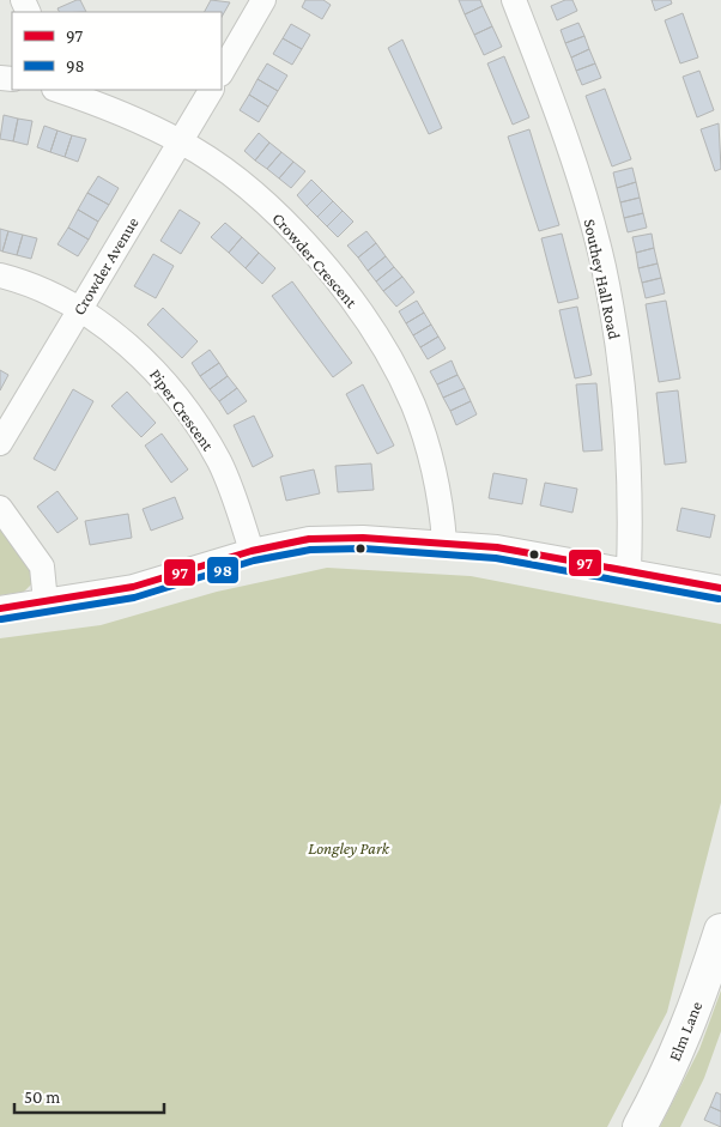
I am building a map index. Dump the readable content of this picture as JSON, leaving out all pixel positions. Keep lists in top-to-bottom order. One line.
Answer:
{"streets":{"street":["Crowder Crescent","Crowder Avenue","Southey Hall Road","Piper Crescent","Elm Lane"]},"crossings":[["Crowder Crescent","Crowder Avenue"],["Crowder Avenue","Piper Crescent"]],"parks":["Longley Park"],"lines":["transit line 97","transit line 98"],"legend":["97","98"],"scale_bar":"50 m"}
